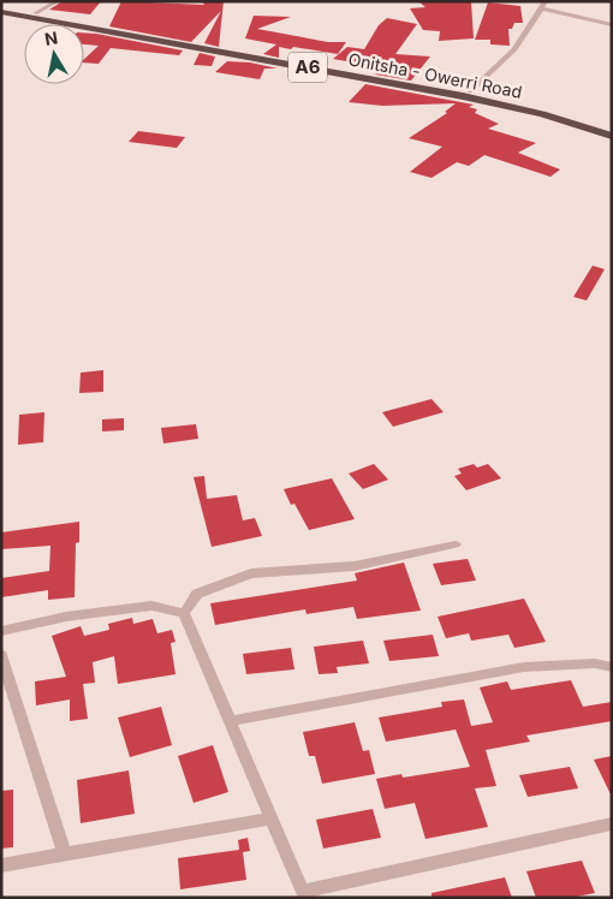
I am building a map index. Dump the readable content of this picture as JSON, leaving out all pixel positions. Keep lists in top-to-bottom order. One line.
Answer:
{"streets":{"highway":["A6","Onitsha - Owerri Road"]},"north":"top"}
